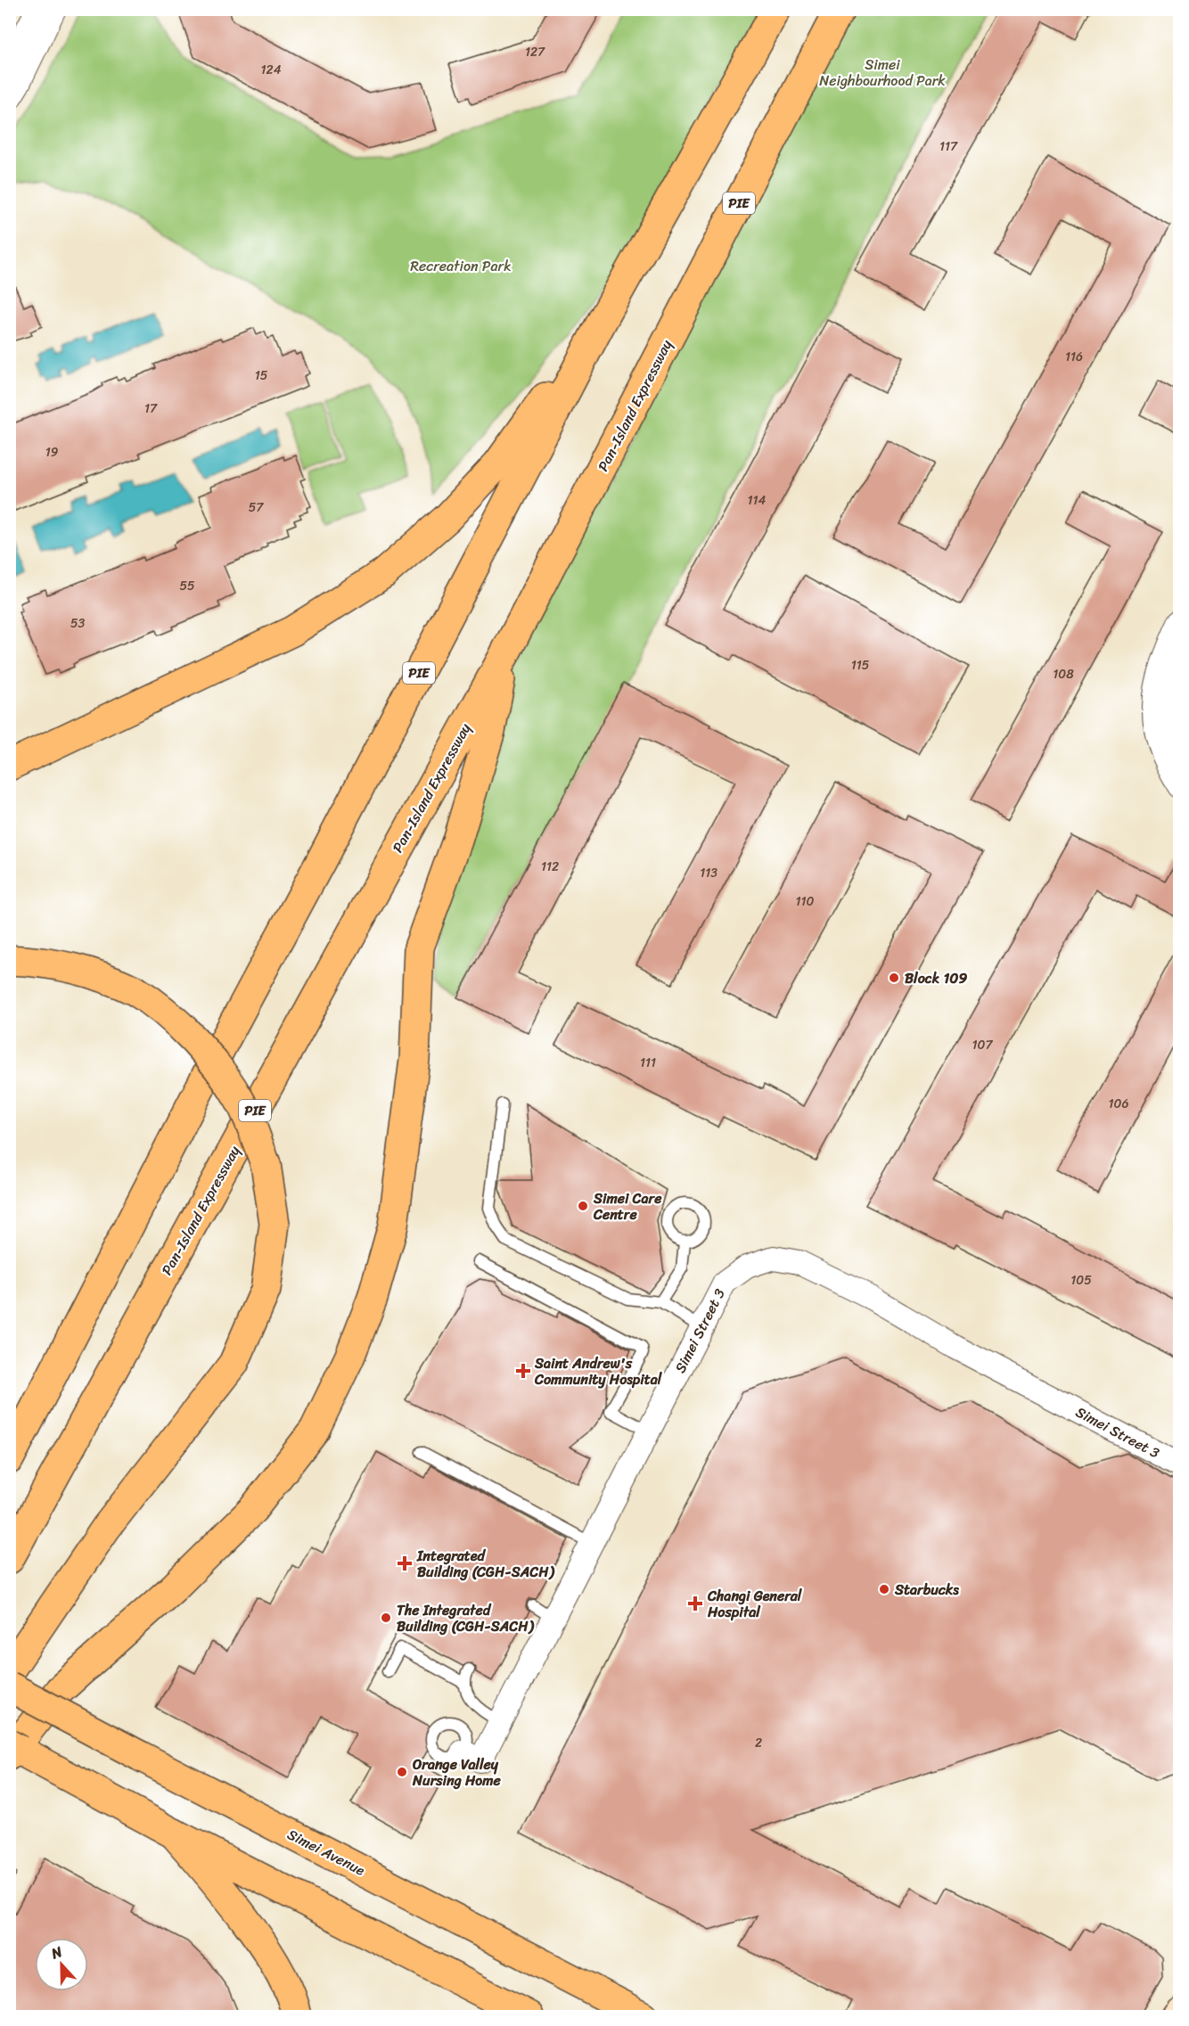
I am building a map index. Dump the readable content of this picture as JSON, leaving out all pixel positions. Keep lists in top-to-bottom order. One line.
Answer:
{"streets":{"main road":["PIE","Pan-Island Expressway","Simei Avenue"],"street":["Simei Street 3"]},"parks":["Simei Neighbourhood Park","Recreation Park"],"places":{"other":["Block 109","Simei Care Centre","Starbucks","The Integrated Building (CGH-SACH)","Orange Valley Nursing Home"],"health":["Saint Andrew's Community Hospital","Integrated Building (CGH-SACH)","Changi General Hospital"]},"house_numbers":["127","124","117","116","15","17","19","114","57","55","53","115","108","112","113","110","107","111","106","105","2"],"north":"top"}
